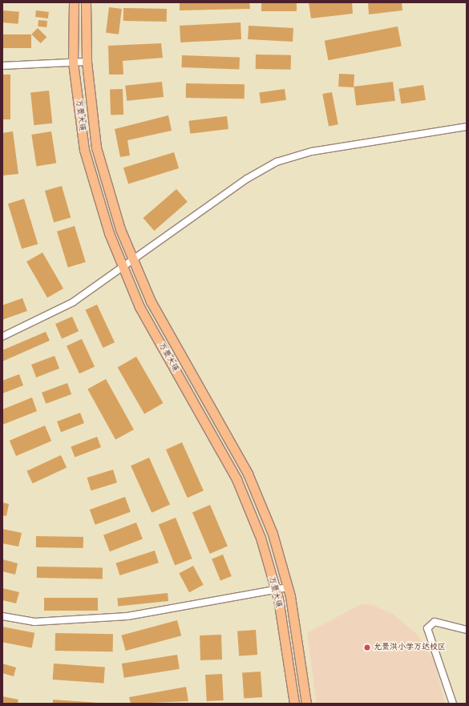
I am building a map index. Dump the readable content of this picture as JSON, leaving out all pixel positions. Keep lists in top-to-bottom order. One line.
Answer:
{"streets":{"main road":["万景大道"]},"places":["允景洪小学万达校区"]}
